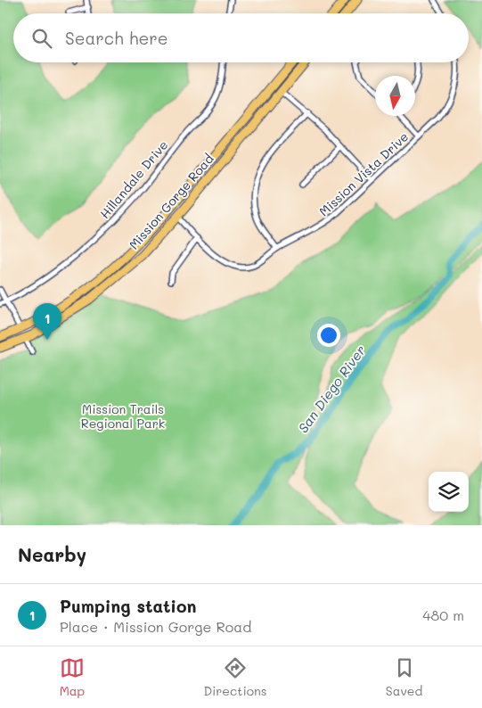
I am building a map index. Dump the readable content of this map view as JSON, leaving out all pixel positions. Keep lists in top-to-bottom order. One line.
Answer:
{"streets":{"main road":["Mission Gorge Road"],"street":["Mission Vista Drive","Hillandale Drive"]},"crossings":[["Mission Vista Drive","Mission Gorge Road"]],"water":["San Diego River"],"parks":["Mission Trails Regional Park"],"north":"bottom","page":{"search":"Search here","pins":"1","heading":"Nearby","list":[{"mark":"1","name":"Pumping station","note":"Place · Mission Gorge Road","value":"480 m"}],"nav":["Map","Directions","Saved"]}}
